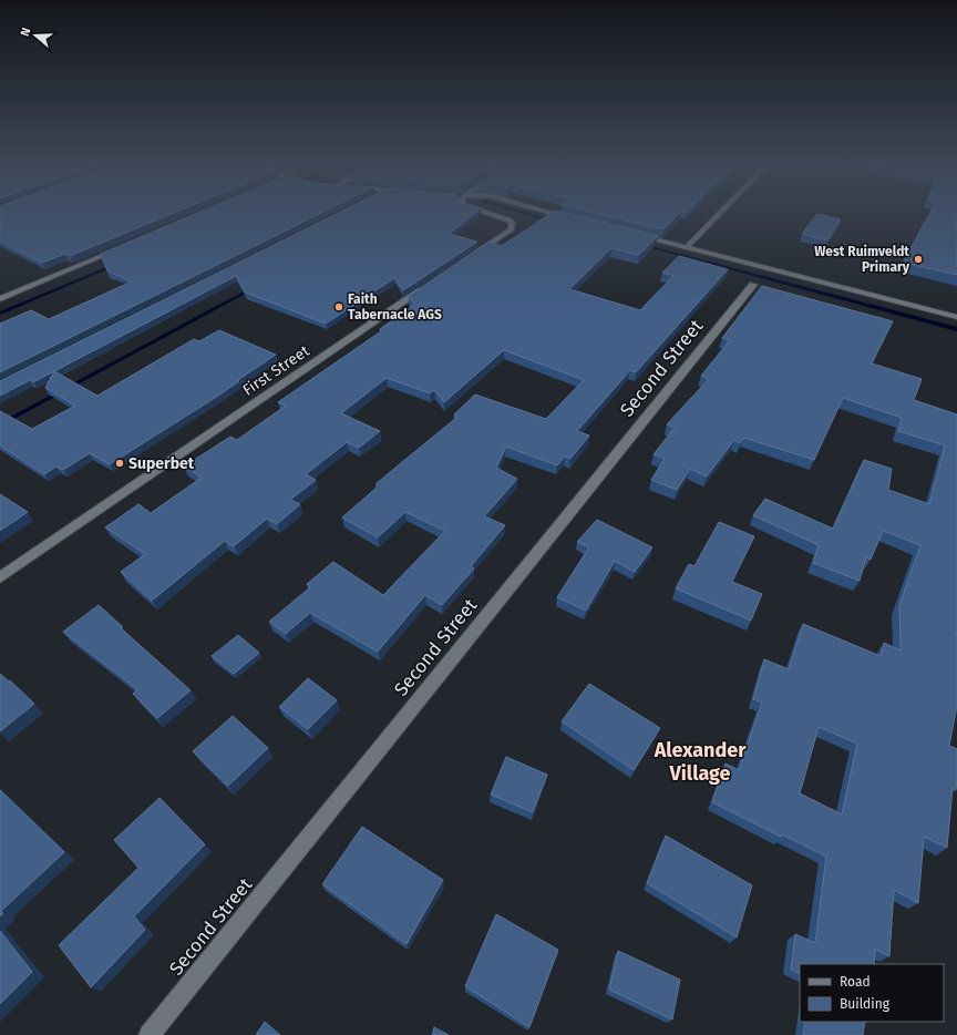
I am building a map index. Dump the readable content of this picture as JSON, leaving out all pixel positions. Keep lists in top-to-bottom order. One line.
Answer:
{"streets":{"street":["Second Street","First Street"]},"districts":["Alexander Village"],"places":["West Ruimveldt Primary","Faith Tabernacle AGS","Superbet"],"legend":["Road","Building"],"north":"left"}
